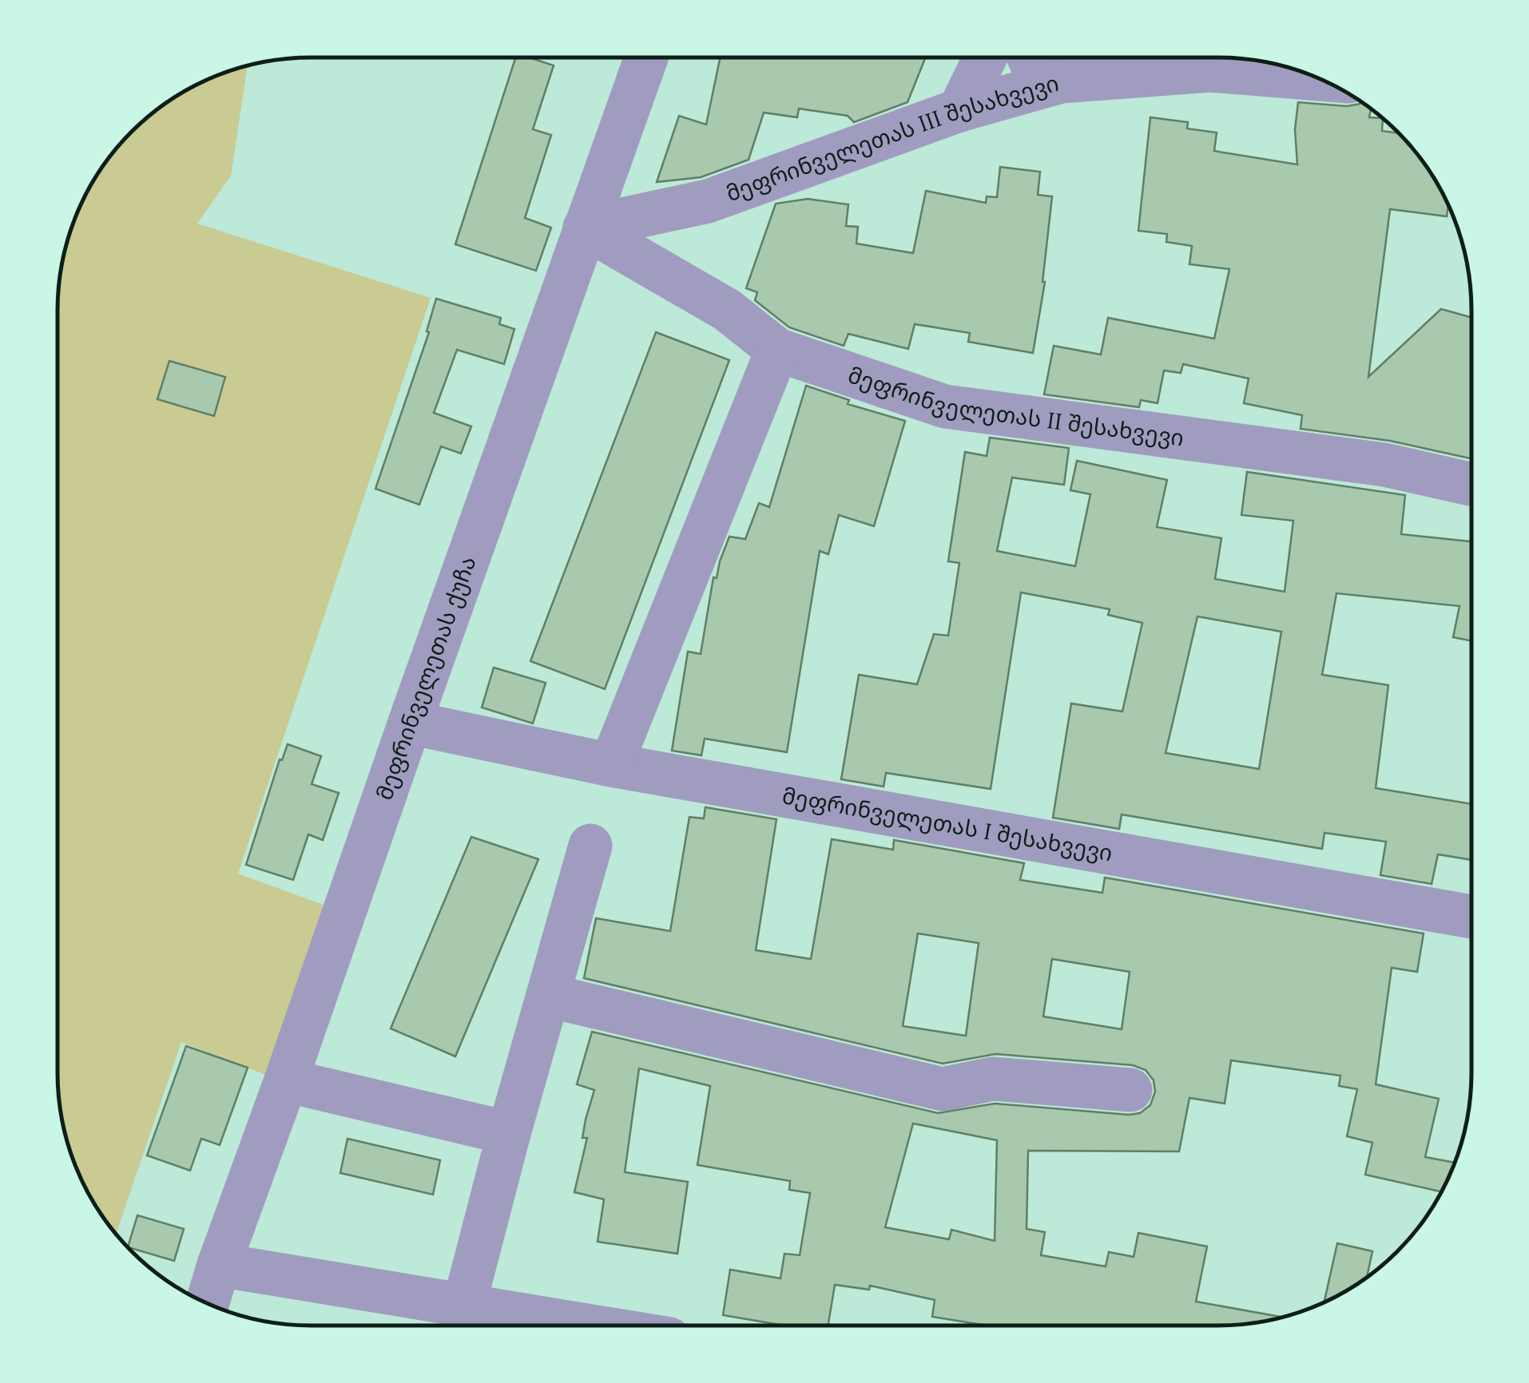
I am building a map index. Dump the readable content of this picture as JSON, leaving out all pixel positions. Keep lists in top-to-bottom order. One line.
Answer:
{"streets":{"street":["მეფრინველეთას III შესახვევი","მეფრინველეთას II შესახვევი","მეფრინველეთას ქუჩა","მეფრინველეთას I შესახვევი"]},"crossings":[["მეფრინველეთას III შესახვევი","მეფრინველეთას II შესახვევი"],["მეფრინველეთას III შესახვევი","მეფრინველეთას ქუჩა"],["მეფრინველეთას II შესახვევი","მეფრინველეთას ქუჩა"],["მეფრინველეთას ქუჩა","მეფრინველეთას I შესახვევი"]]}
